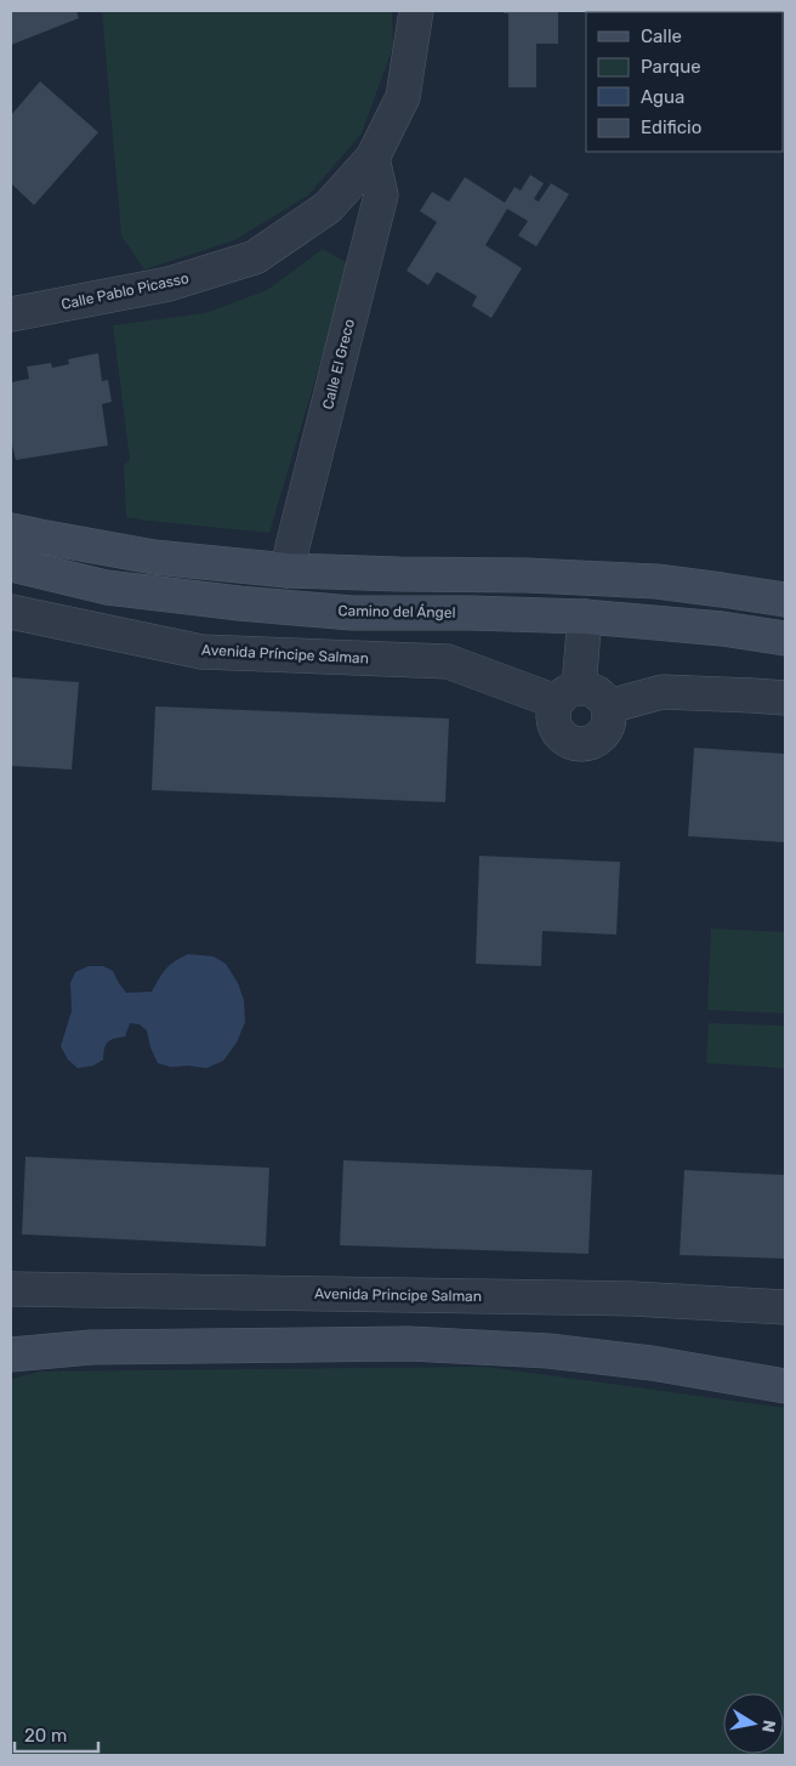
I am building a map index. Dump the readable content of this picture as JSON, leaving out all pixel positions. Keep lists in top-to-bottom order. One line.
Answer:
{"streets":{"street":["Calle Pablo Picasso","Calle El Greco","Camino del Ángel","Avenida Príncipe Salman","Avenida Principe Salman"]},"crossings":[["Calle Pablo Picasso","Calle El Greco"]],"legend":["Calle","Parque","Agua","Edificio"],"scale_bar":"20 m","north":"right"}
